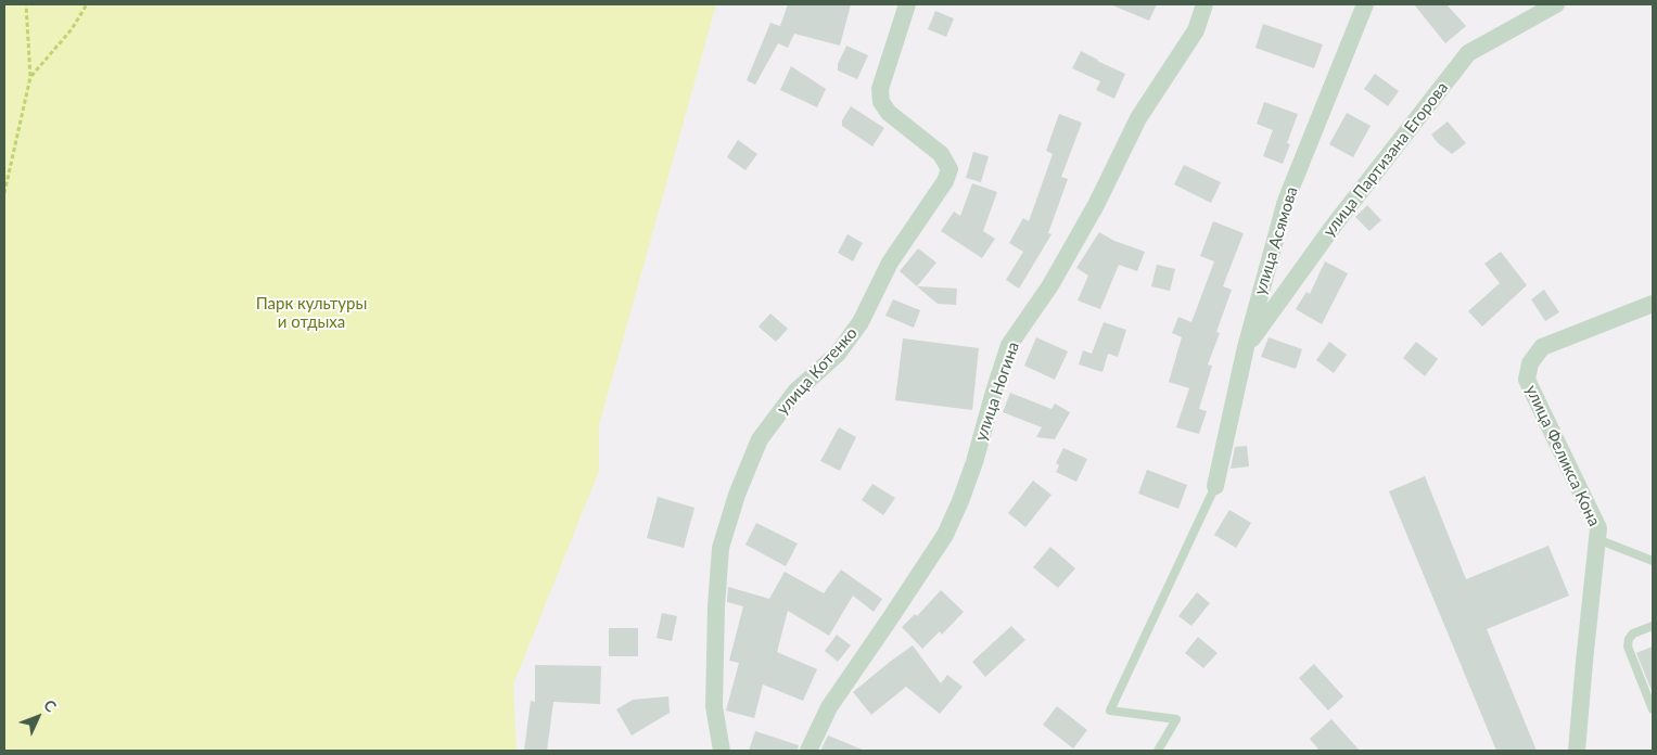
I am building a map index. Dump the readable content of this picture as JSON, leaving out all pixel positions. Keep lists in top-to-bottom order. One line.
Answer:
{"streets":{"street":["улица Партизана Егорова","улица Асямова","улица Котенко","улица Ногина","улица Феликса Кона"]},"crossings":[["улица Партизана Егорова","улица Асямова"]],"parks":["Парк культуры и отдыха"],"north":"top right"}
